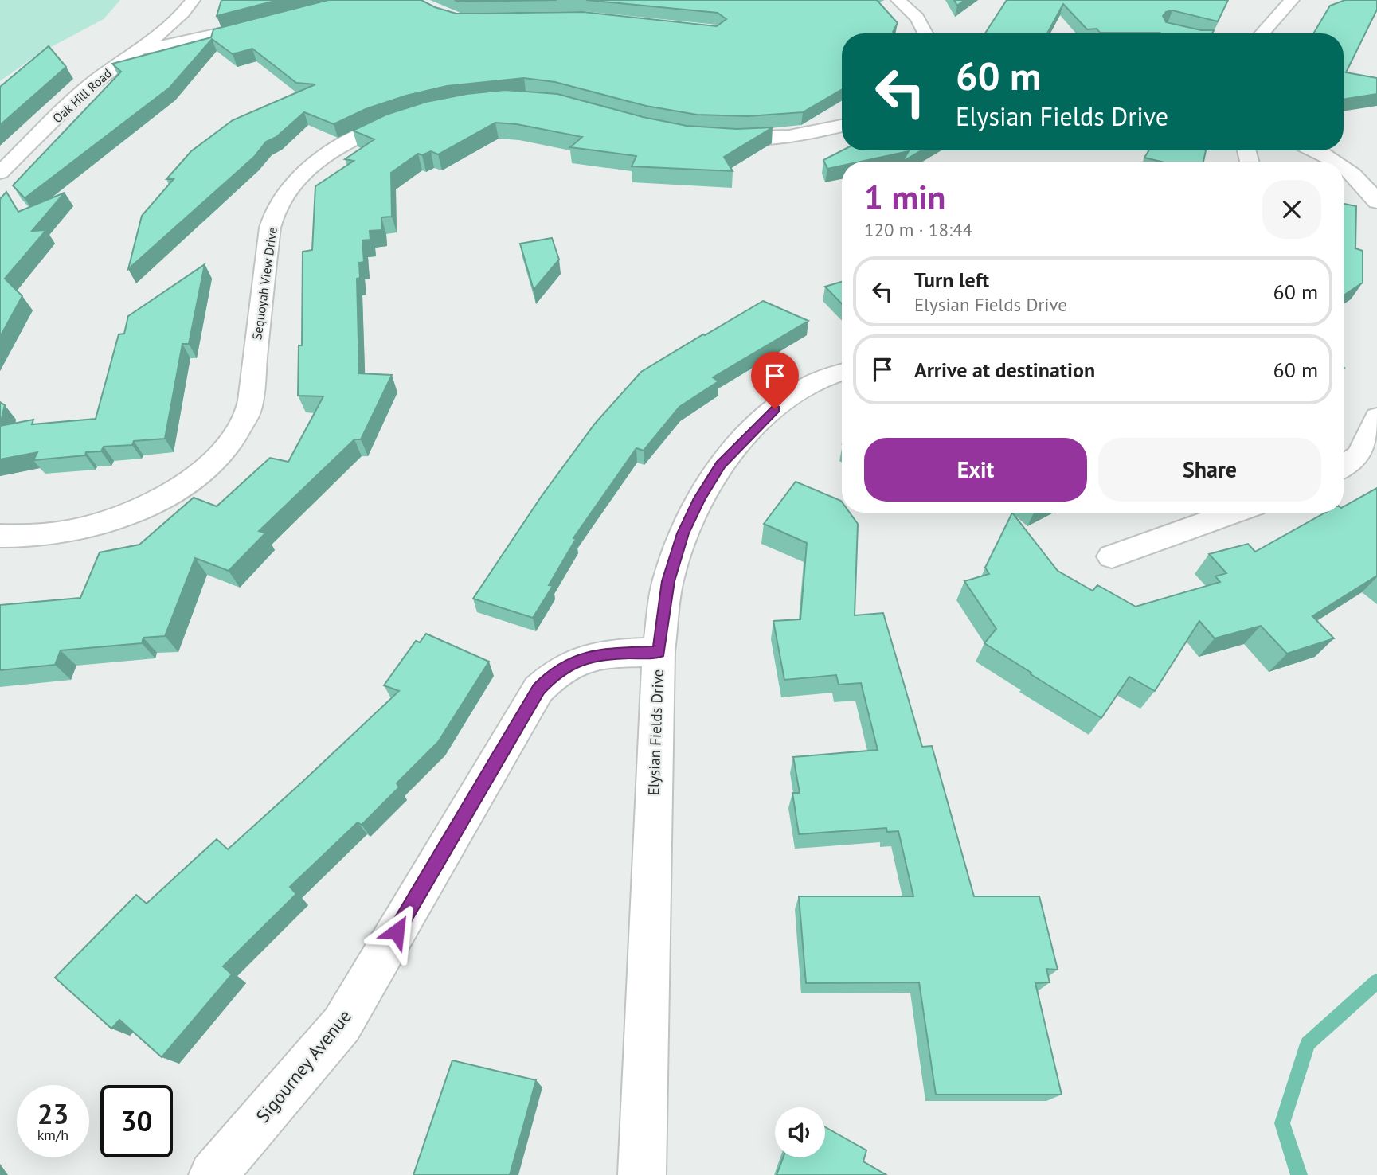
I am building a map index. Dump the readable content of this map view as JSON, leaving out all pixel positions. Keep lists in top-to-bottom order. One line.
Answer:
{"streets":{"street":["Oak Hill Road","Sequoyah View Drive","Elysian Fields Drive","Sigourney Avenue"]},"crossings":[["Elysian Fields Drive","Sigourney Avenue"]],"page":{"turn":["60 m","Elysian Fields Drive"],"heading":["1 min","120 m · 18:44"],"list":[{"name":"Turn left","note":"Elysian Fields Drive","value":"60 m"},{"name":"Arrive at destination","value":"60 m"}],"buttons":["Exit","Share"],"speed":"23 km/h","limit":"30"}}
